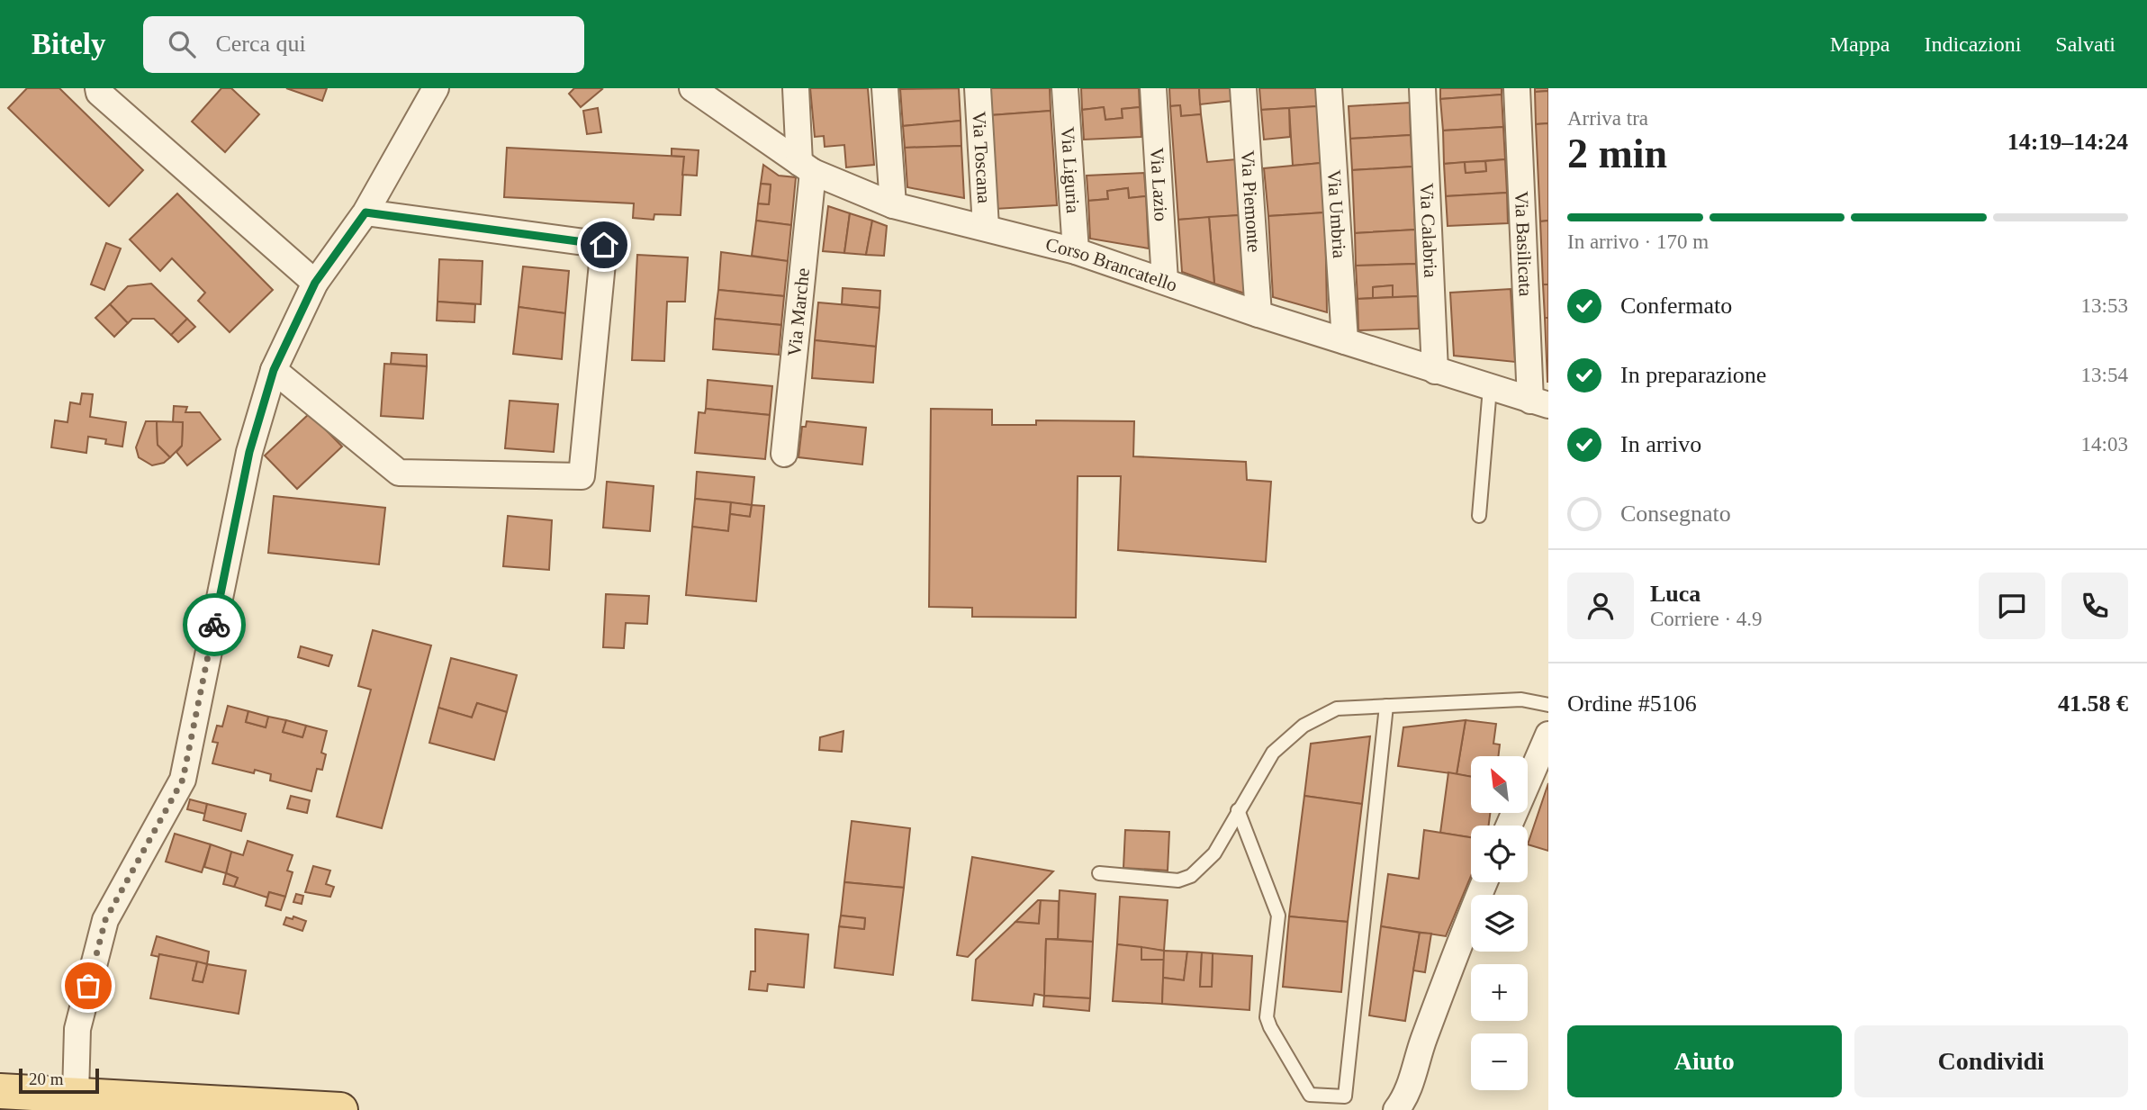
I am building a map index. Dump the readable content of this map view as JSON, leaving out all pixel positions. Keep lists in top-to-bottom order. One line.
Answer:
{"streets":{"street":["Via Toscana","Via Liguria","Via Lazio","Via Piemonte","Via Umbria","Via Calabria","Via Basilicata","Corso Brancatello","Via Marche"]},"crossings":[["Via Toscana","Corso Brancatello"],["Via Liguria","Corso Brancatello"],["Via Lazio","Corso Brancatello"],["Via Piemonte","Corso Brancatello"],["Via Umbria","Corso Brancatello"],["Via Calabria","Corso Brancatello"],["Via Basilicata","Corso Brancatello"],["Corso Brancatello","Via Marche"]],"scale_bar":"20 m","north":"top left","page":{"header":"Bitely","search":"Cerca qui","nav":["Mappa","Indicazioni","Salvati"],"heading":["2 min","Arriva tra","14:19–14:24"],"panel":["Luca","Corriere · 4.9","Ordine #5106","41.58 €"],"bar":"In arrivo · 170 m","list":[["Confermato","13:53"],["In preparazione","13:54"],["In arrivo","14:03"],"Consegnato"],"map_buttons":["+","−"],"buttons":["Aiuto","Condividi"],"scale":"20 m"}}
